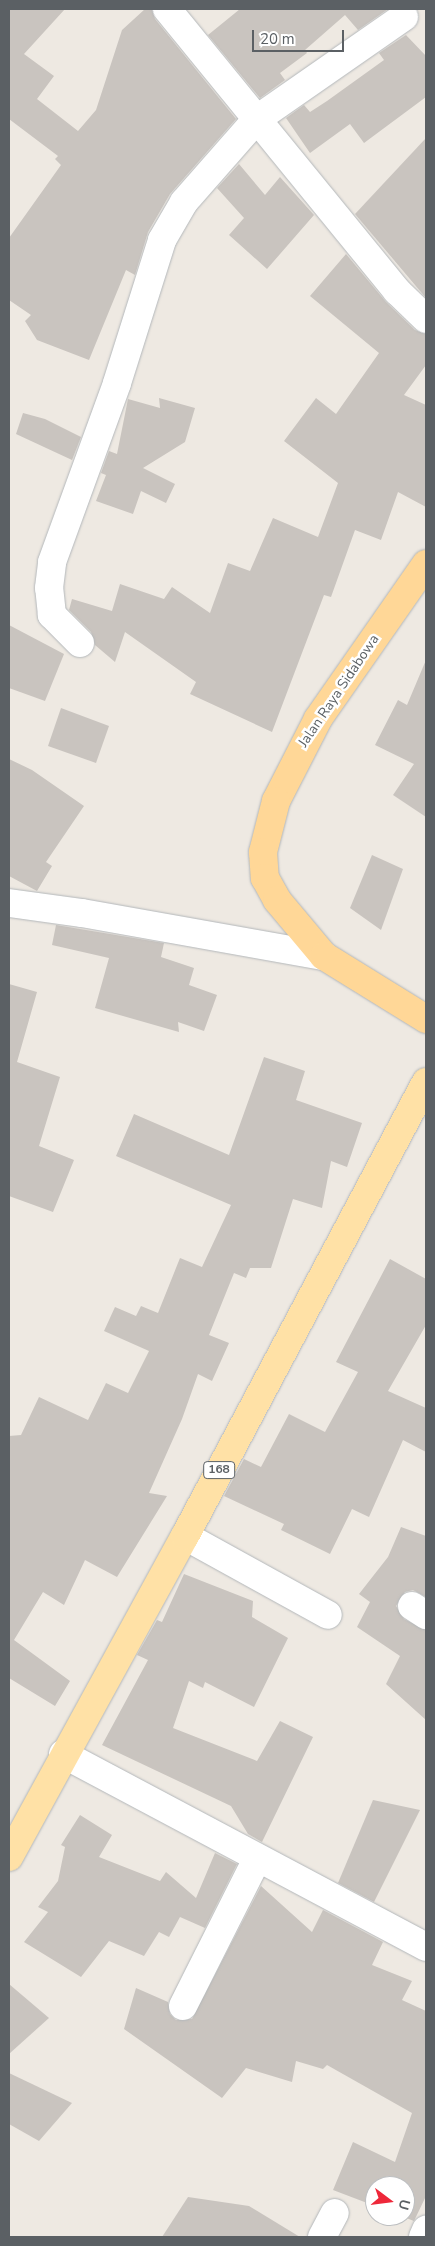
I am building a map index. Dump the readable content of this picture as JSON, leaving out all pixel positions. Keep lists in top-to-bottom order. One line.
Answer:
{"streets":{"highway":["Jalan Raya Sidabowa"],"main road":["168"]},"scale_bar":"20 m","north":"right"}
